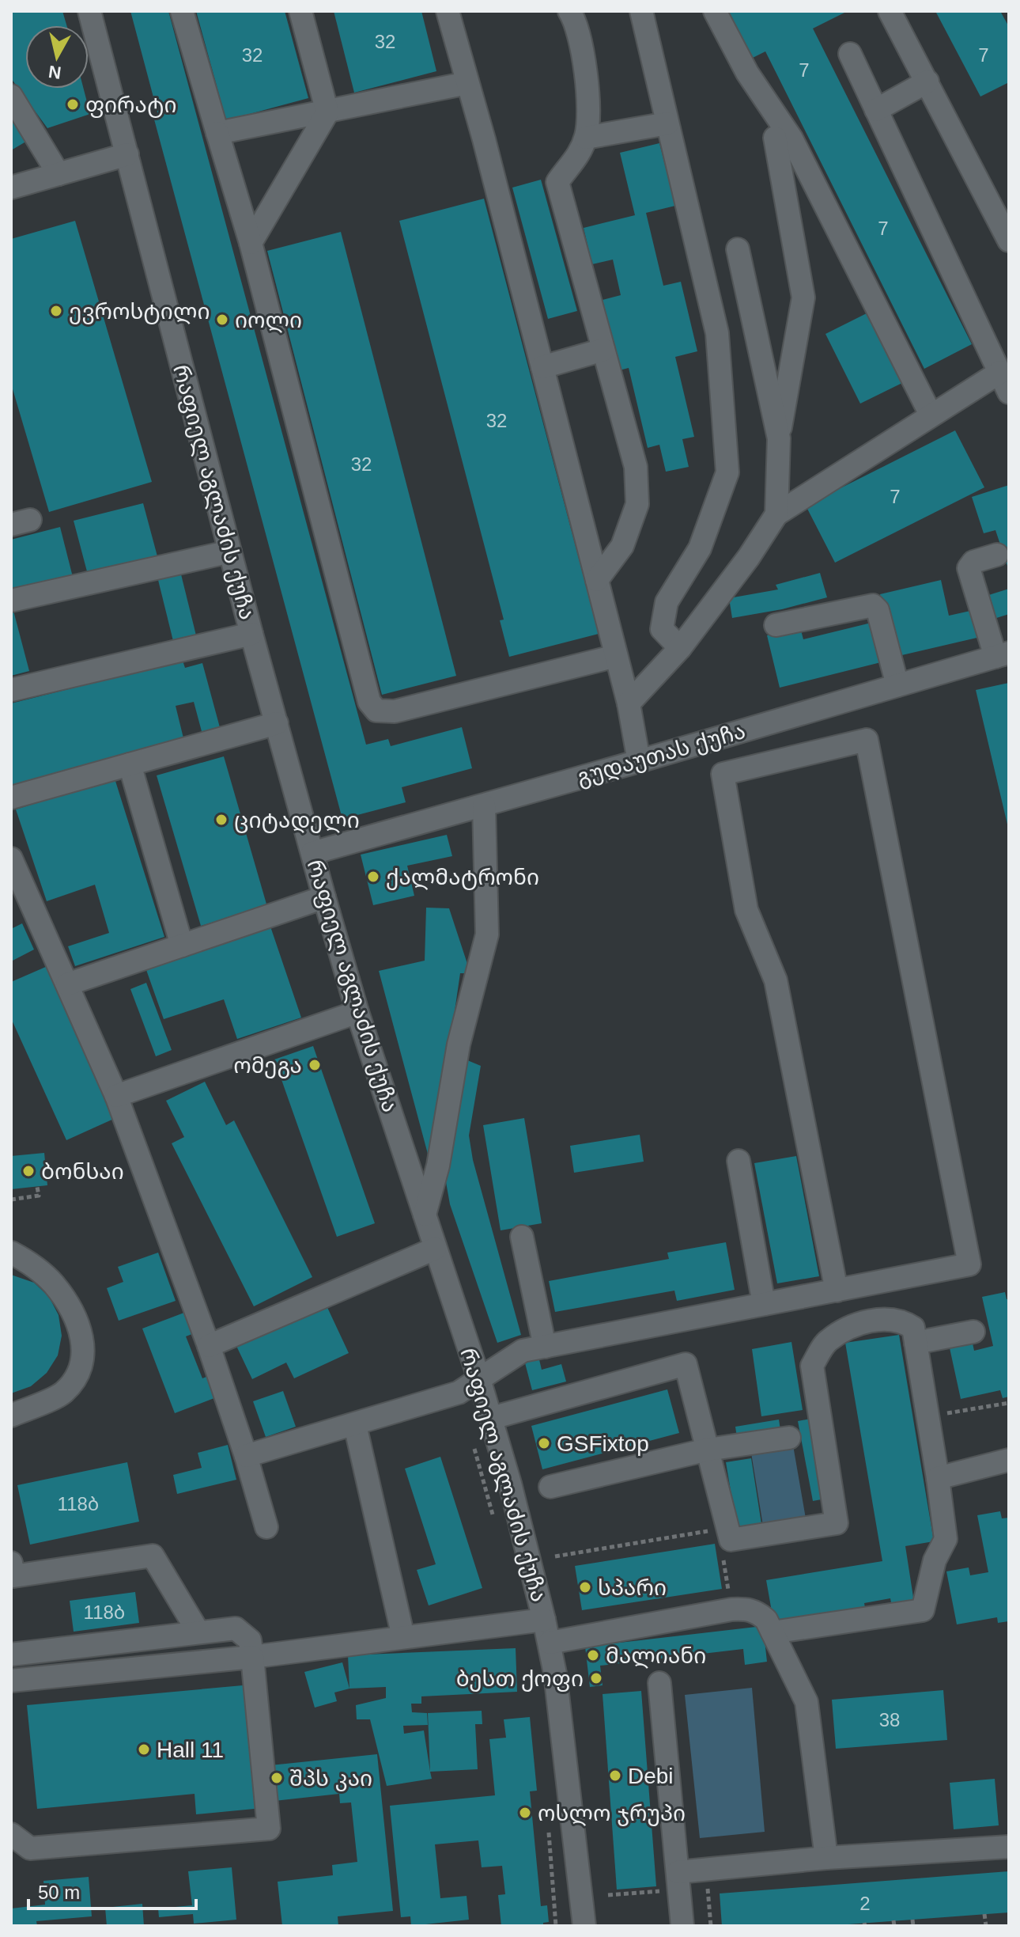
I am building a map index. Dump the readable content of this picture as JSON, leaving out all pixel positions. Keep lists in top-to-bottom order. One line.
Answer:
{"streets":{"street":["რაფიელ აგლაძის ქუჩა","გუდაუთას ქუჩა"]},"crossings":[["რაფიელ აგლაძის ქუჩა","გუდაუთას ქუჩა"]],"places":["ფირატი","ევროსტილი","იოლი","ციტადელი","ქალმატრონი","ომეგა","ბონსაი","GSFixtop","სპარი","მალიანი","ბესთ ქოფი","Hall 11","Debi","შპს კაი","ოსლო ჯრუპი"],"house_numbers":["32","32","7","7","7","32","32","7","118ბ","118ბ","38","2"],"scale_bar":"50 m","north":"bottom"}
